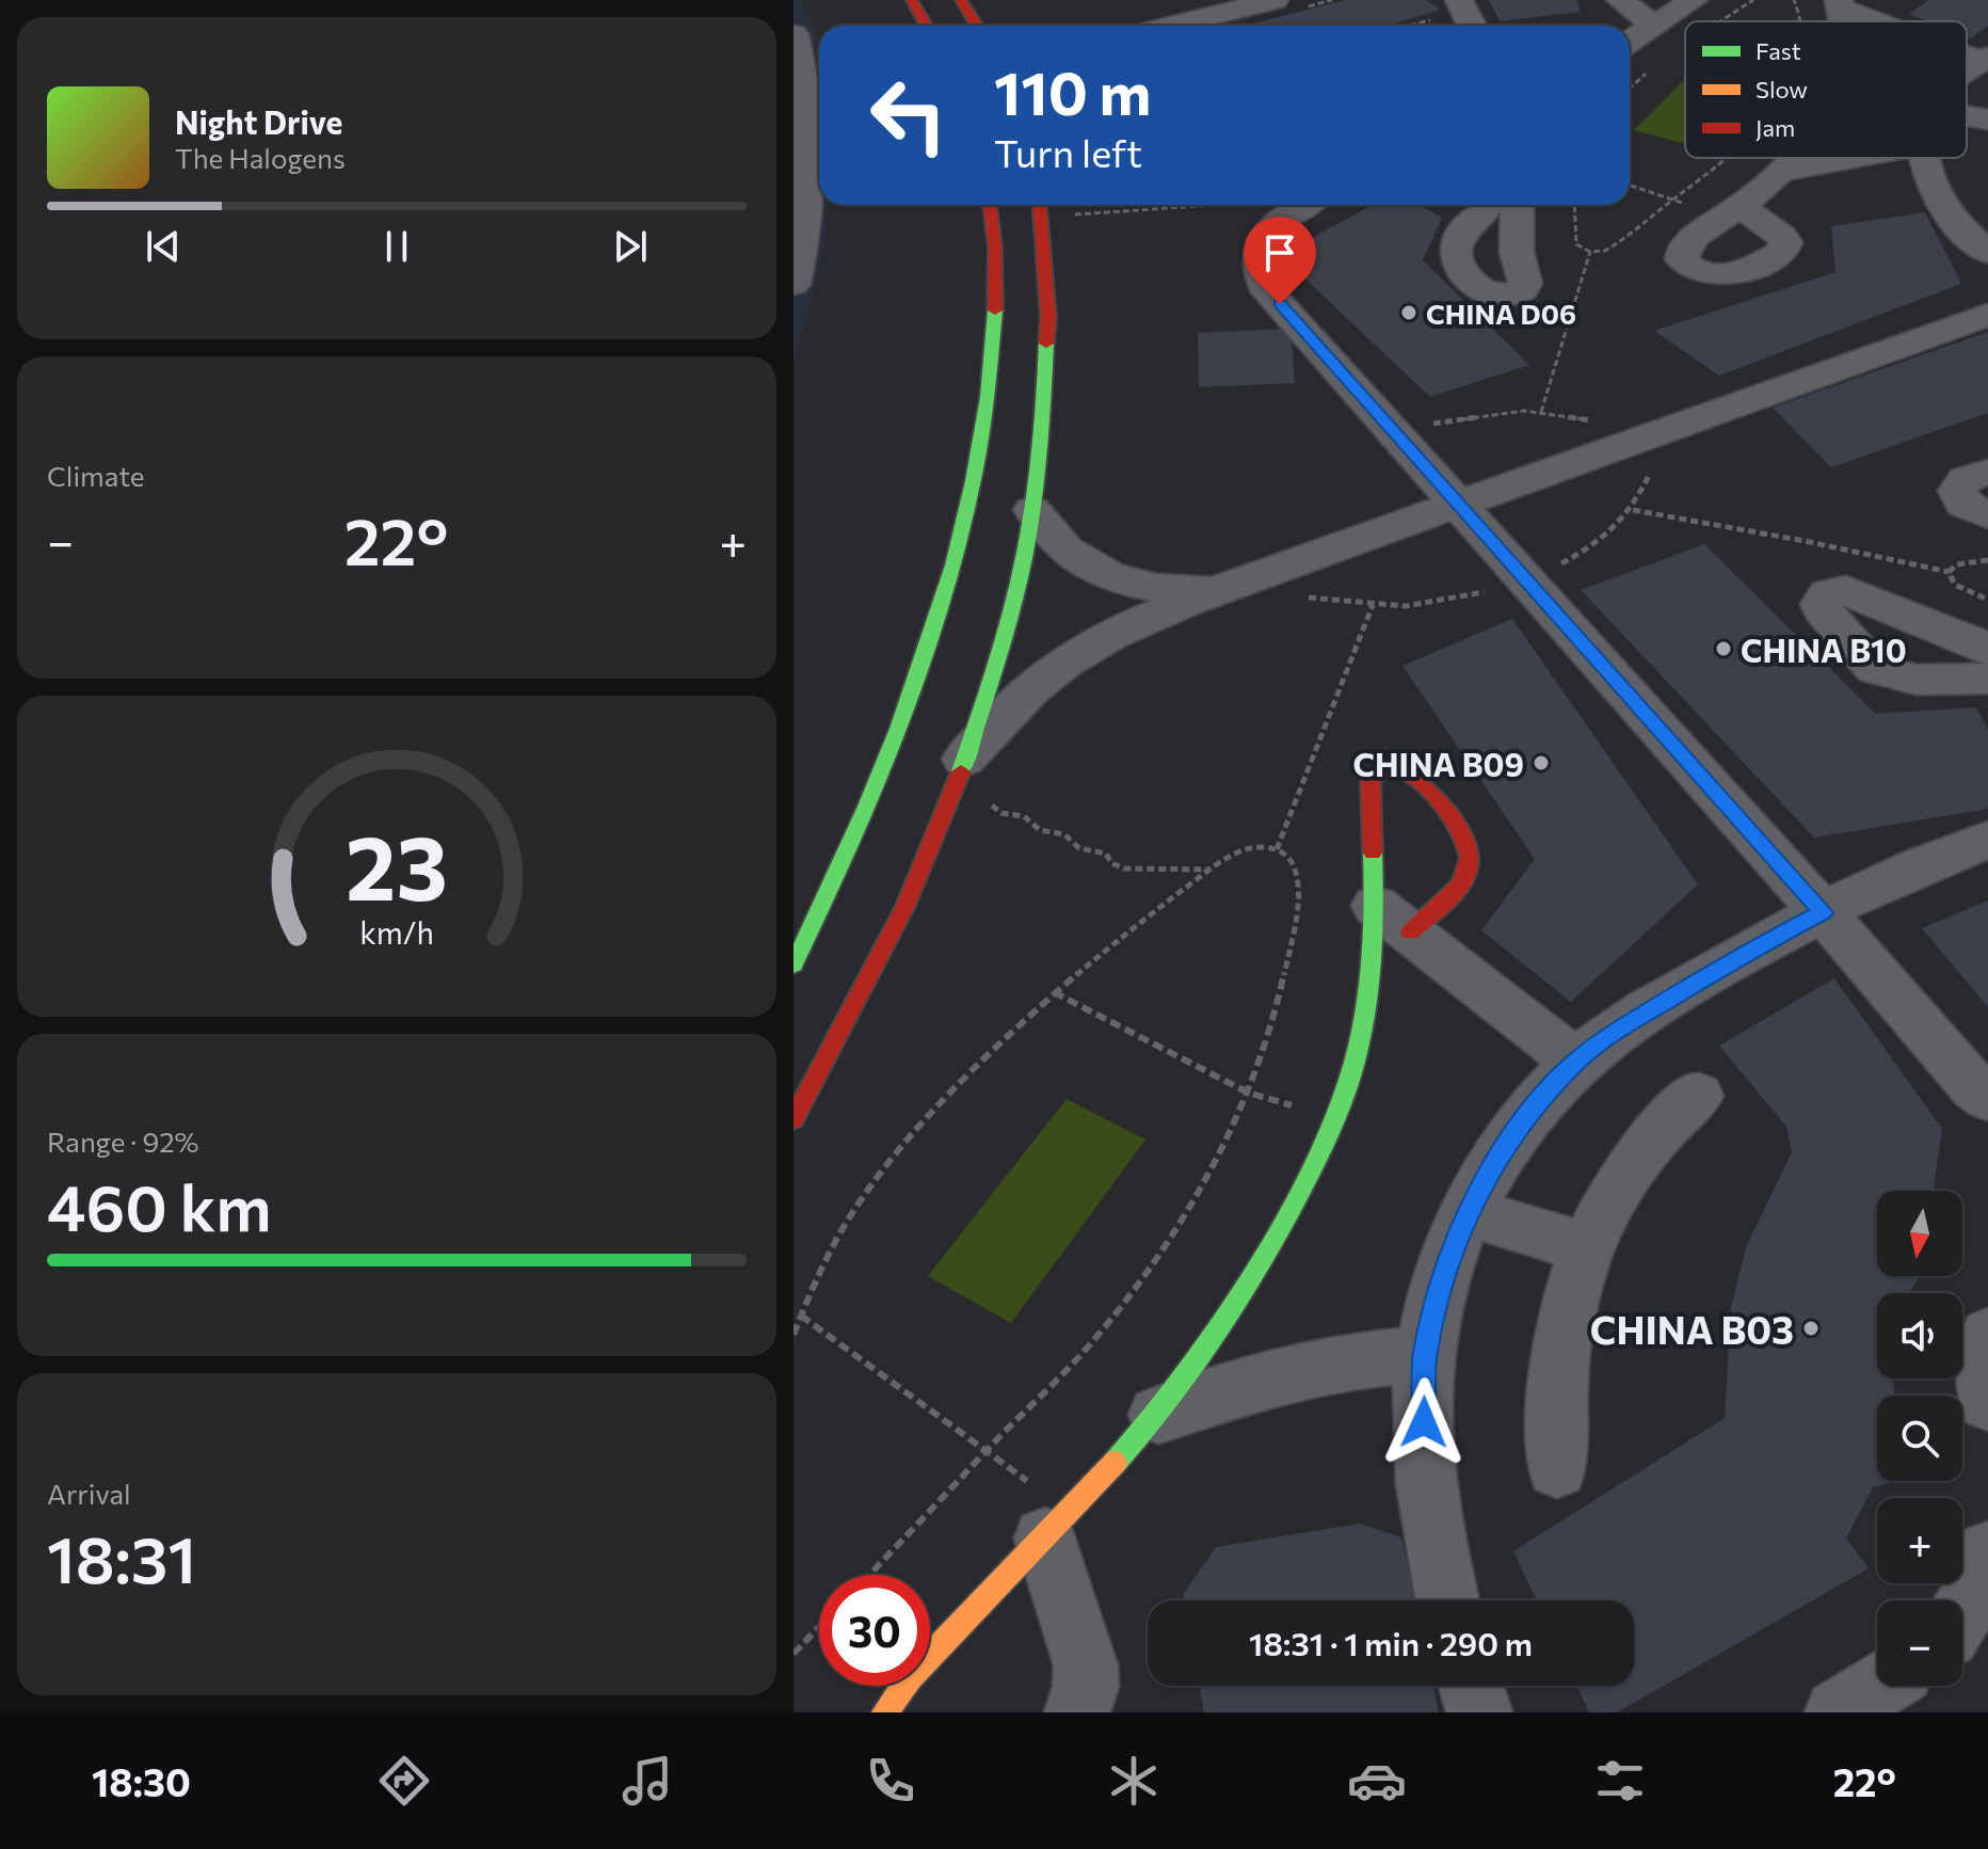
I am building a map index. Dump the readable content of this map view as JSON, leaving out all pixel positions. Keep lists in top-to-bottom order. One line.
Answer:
{"places":["CHINA D06","CHINA B10","CHINA B09","CHINA B03"],"legend":["Fast","Slow","Jam"],"north":"bottom","page":{"turn":["110 m","Turn left"],"song":["Night Drive","The Halogens"],"tile":["Climate",["Range · 92%","460 km"],["Arrival","18:31"]],"heat":["−","22°","+"],"map_buttons":["+","−"],"limit":"30","trip":"18:31 · 1 min · 290 m","tabs":["18:30","22°"],"gauge":["23","km/h"]}}
